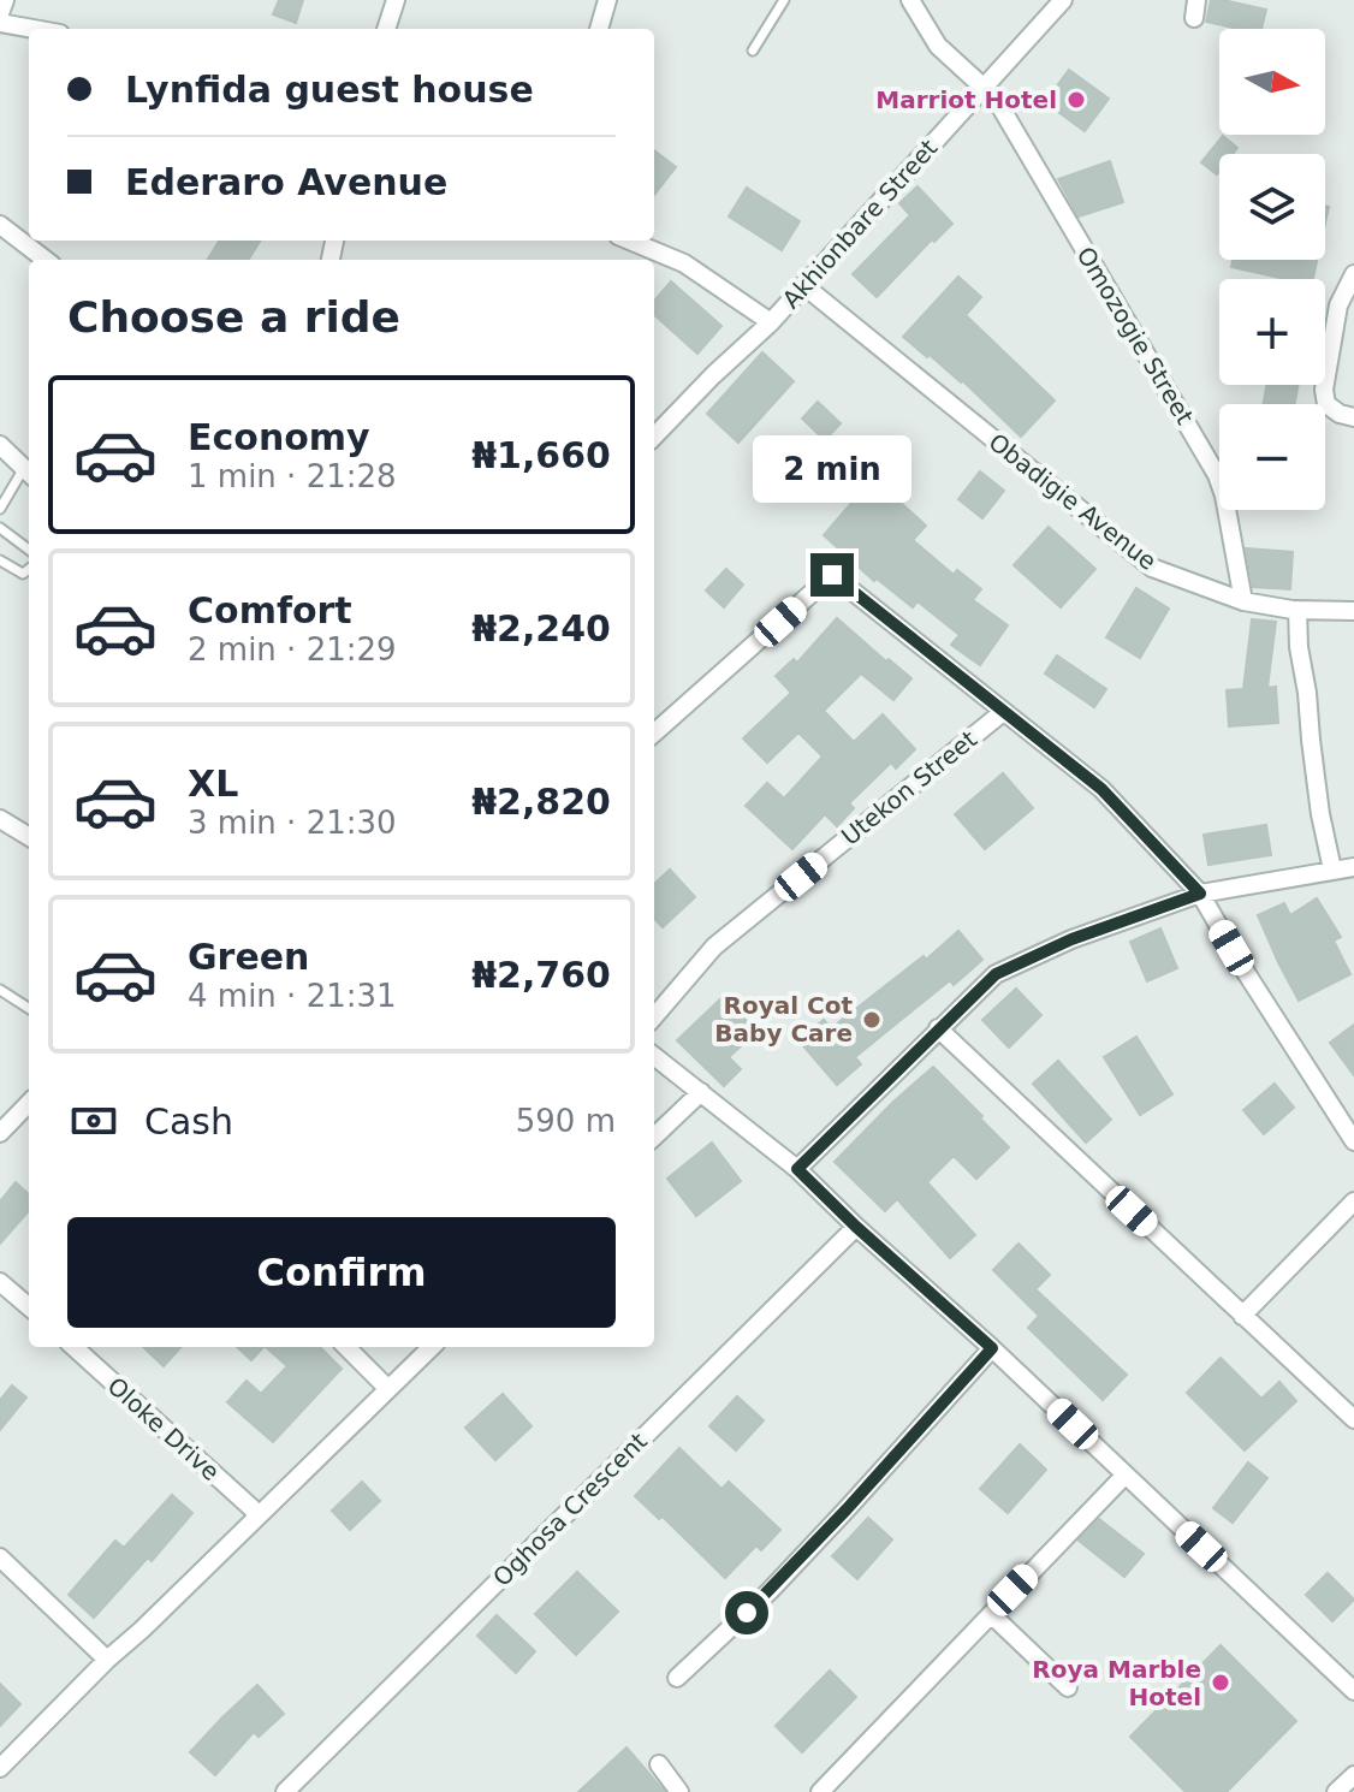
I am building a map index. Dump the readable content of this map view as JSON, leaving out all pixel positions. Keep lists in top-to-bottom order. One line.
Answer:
{"streets":{"street":["Akhionbare Street","Omozogie Street","Obadigie Avenue","Utekon Street","Oloke Drive","Oghosa Crescent"]},"crossings":[["Akhionbare Street","Omozogie Street"],["Akhionbare Street","Obadigie Avenue"],["Omozogie Street","Obadigie Avenue"]],"places":["Marriot Hotel","Royal Cot Baby Care","Roya Marble Hotel"],"north":"right","page":{"map_buttons":["+","−"],"banner":["Lynfida guest house","Ederaro Avenue"],"heading":"Choose a ride","list":[{"name":"Economy","note":"1 min · 21:28","value":"₦1,660"},{"name":"Comfort","note":"2 min · 21:29","value":"₦2,240"},{"name":"XL","note":"3 min · 21:30","value":"₦2,820"},{"name":"Green","note":"4 min · 21:31","value":"₦2,760"}],"bubble":"2 min","pay":["Cash","590 m"],"buttons":"Confirm"}}
